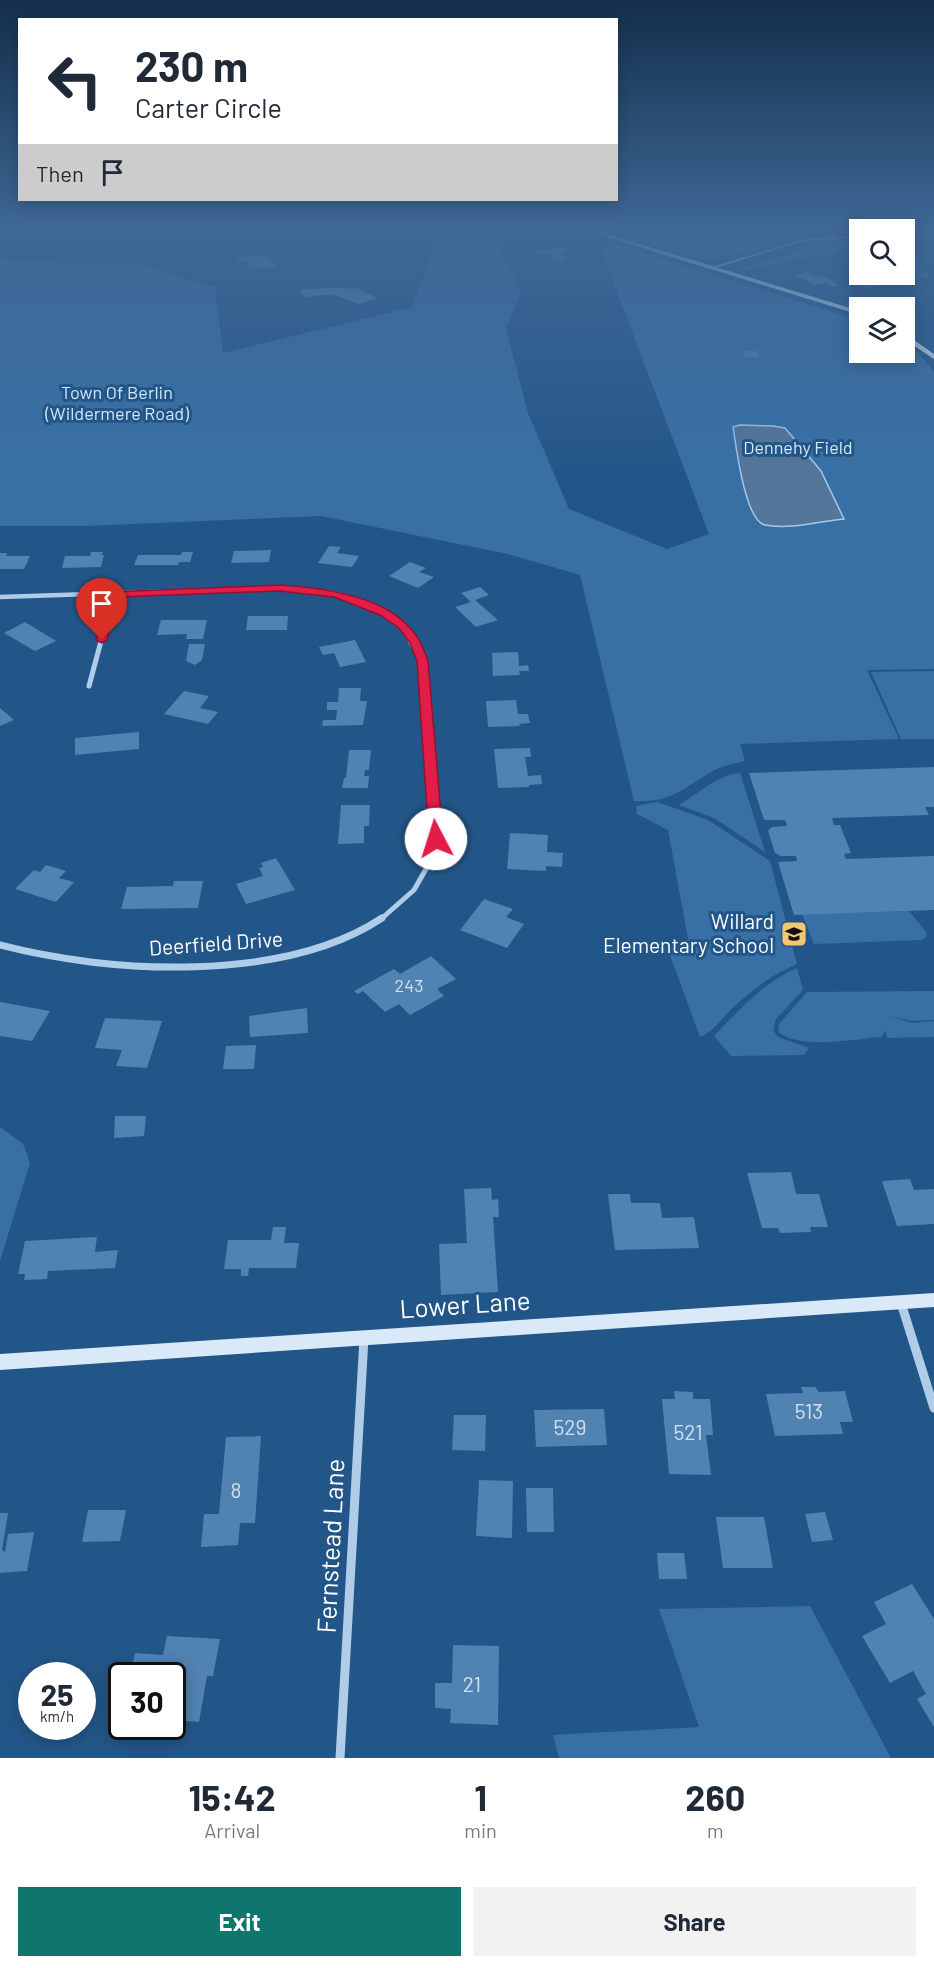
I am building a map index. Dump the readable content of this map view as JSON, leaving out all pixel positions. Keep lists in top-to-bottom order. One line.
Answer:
{"streets":{"main road":["Lower Lane"],"street":["Deerfield Drive","Fernstead Lane"]},"crossings":[["Lower Lane","Fernstead Lane"]],"parks":["Town Of Berlin (Wildermere Road)","Dennehy Field"],"places":{"school or university":["Willard Elementary School"]},"house_numbers":["243","513","529","521","8","21"],"page":{"turn":["230 m","Carter Circle"],"then":"Then","speed":"25 km/h","limit":"30","eta":["15:42","Arrival","1","min","260","m"],"buttons":["Exit","Share"]}}
